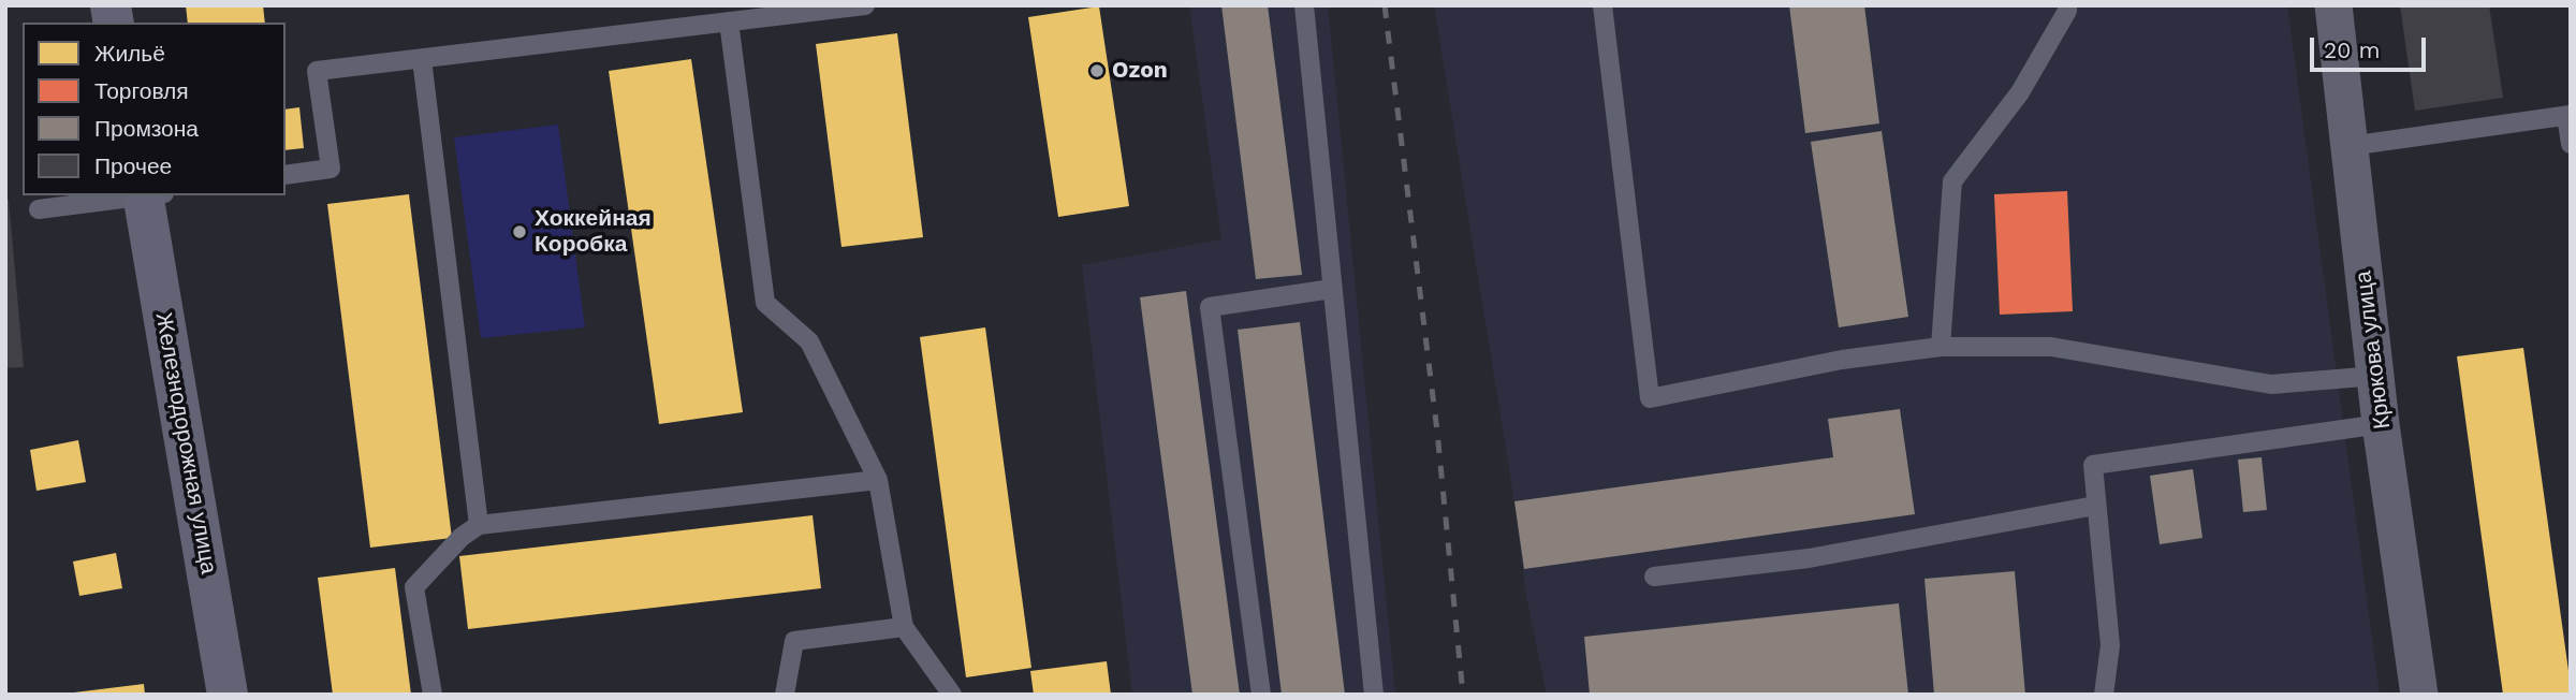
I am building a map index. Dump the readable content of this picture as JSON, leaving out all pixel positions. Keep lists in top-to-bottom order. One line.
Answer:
{"streets":{"main road":["Железнодорожная улица"],"street":["Крюкова улица"]},"places":["Ozon","Хоккейная Коробка"],"legend":["Жильё","Торговля","Промзона","Прочее"],"scale_bar":"20 m"}
